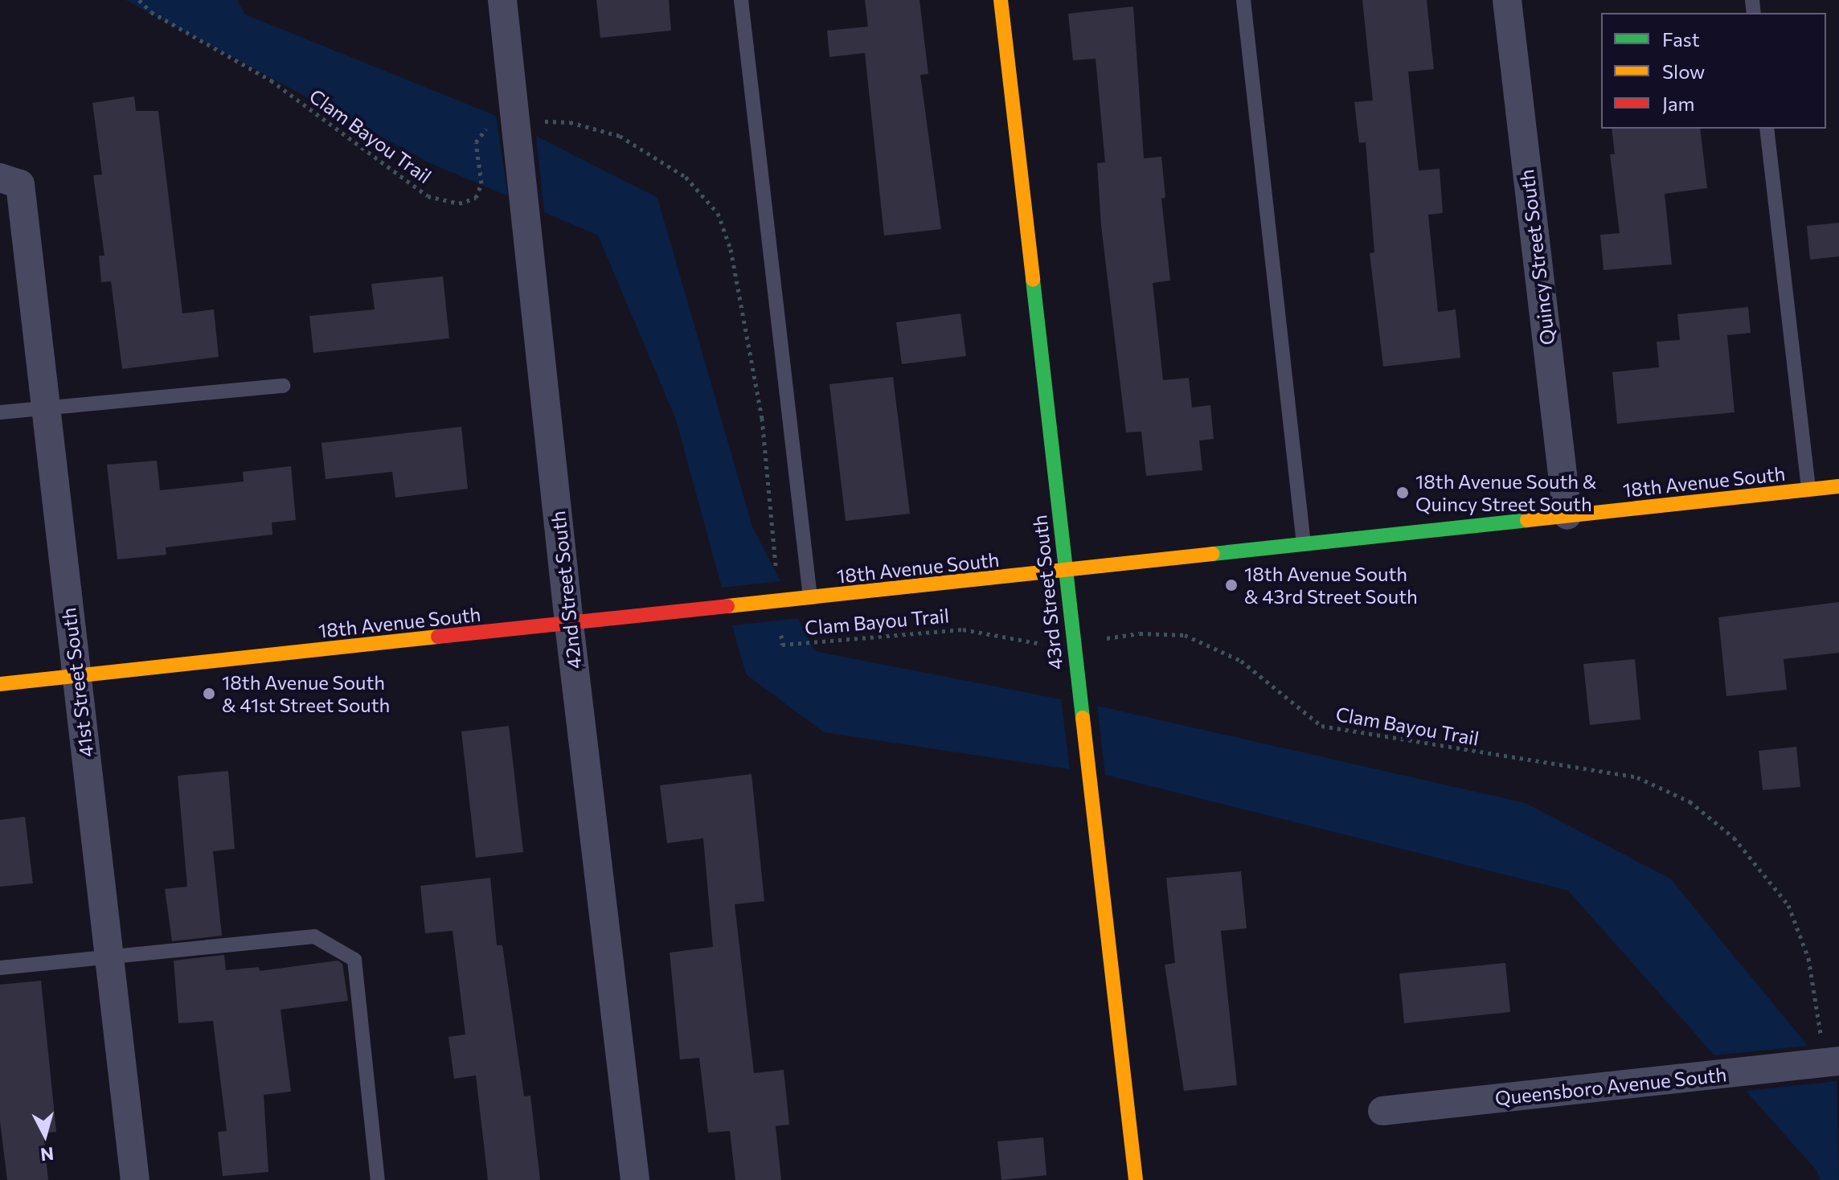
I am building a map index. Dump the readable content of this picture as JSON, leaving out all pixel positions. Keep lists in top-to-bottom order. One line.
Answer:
{"streets":{"street":["Quincy Street South","18th Avenue South","42nd Street South","43rd Street South","41st Street South","Queensboro Avenue South"],"path":["Clam Bayou Trail"]},"crossings":[["Clam Bayou Trail","18th Avenue South"],["Clam Bayou Trail","42nd Street South"],["Clam Bayou Trail","43rd Street South"],["Clam Bayou Trail","Queensboro Avenue South"],["Quincy Street South","18th Avenue South"],["18th Avenue South","42nd Street South"],["18th Avenue South","43rd Street South"],["18th Avenue South","41st Street South"]],"places":["18th Avenue South & Quincy Street South","18th Avenue South & 43rd Street South","18th Avenue South & 41st Street South"],"legend":["Fast","Slow","Jam"],"north":"bottom"}
